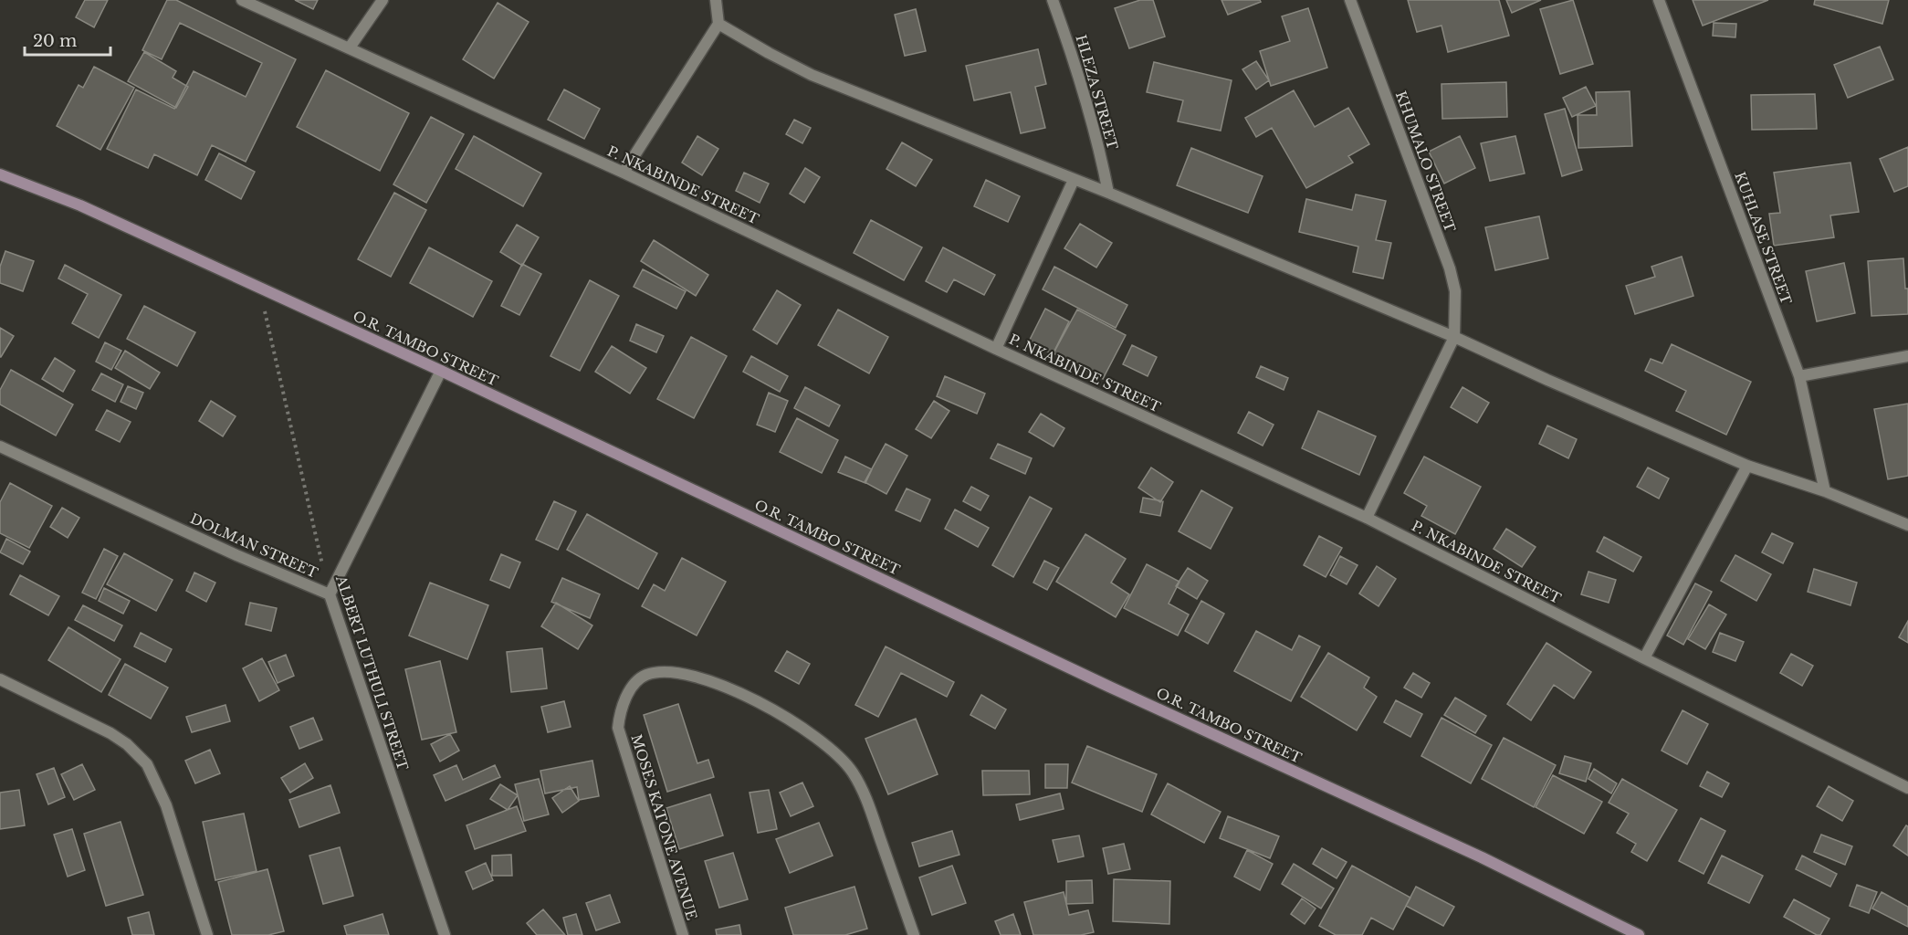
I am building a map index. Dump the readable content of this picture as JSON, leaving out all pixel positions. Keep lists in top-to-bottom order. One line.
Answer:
{"streets":{"street":["HLEZA STREET","KHUMALO STREET","P. NKABINDE STREET","KUHLASE STREET","O.R. TAMBO STREET","DOLMAN STREET","ALBERT LUTHULI STREET","MOSES KATONE AVENUE"]},"crossings":[["O.R. TAMBO STREET","DOLMAN STREET"],["O.R. TAMBO STREET","ALBERT LUTHULI STREET"],["DOLMAN STREET","ALBERT LUTHULI STREET"]],"scale_bar":"20 m"}
